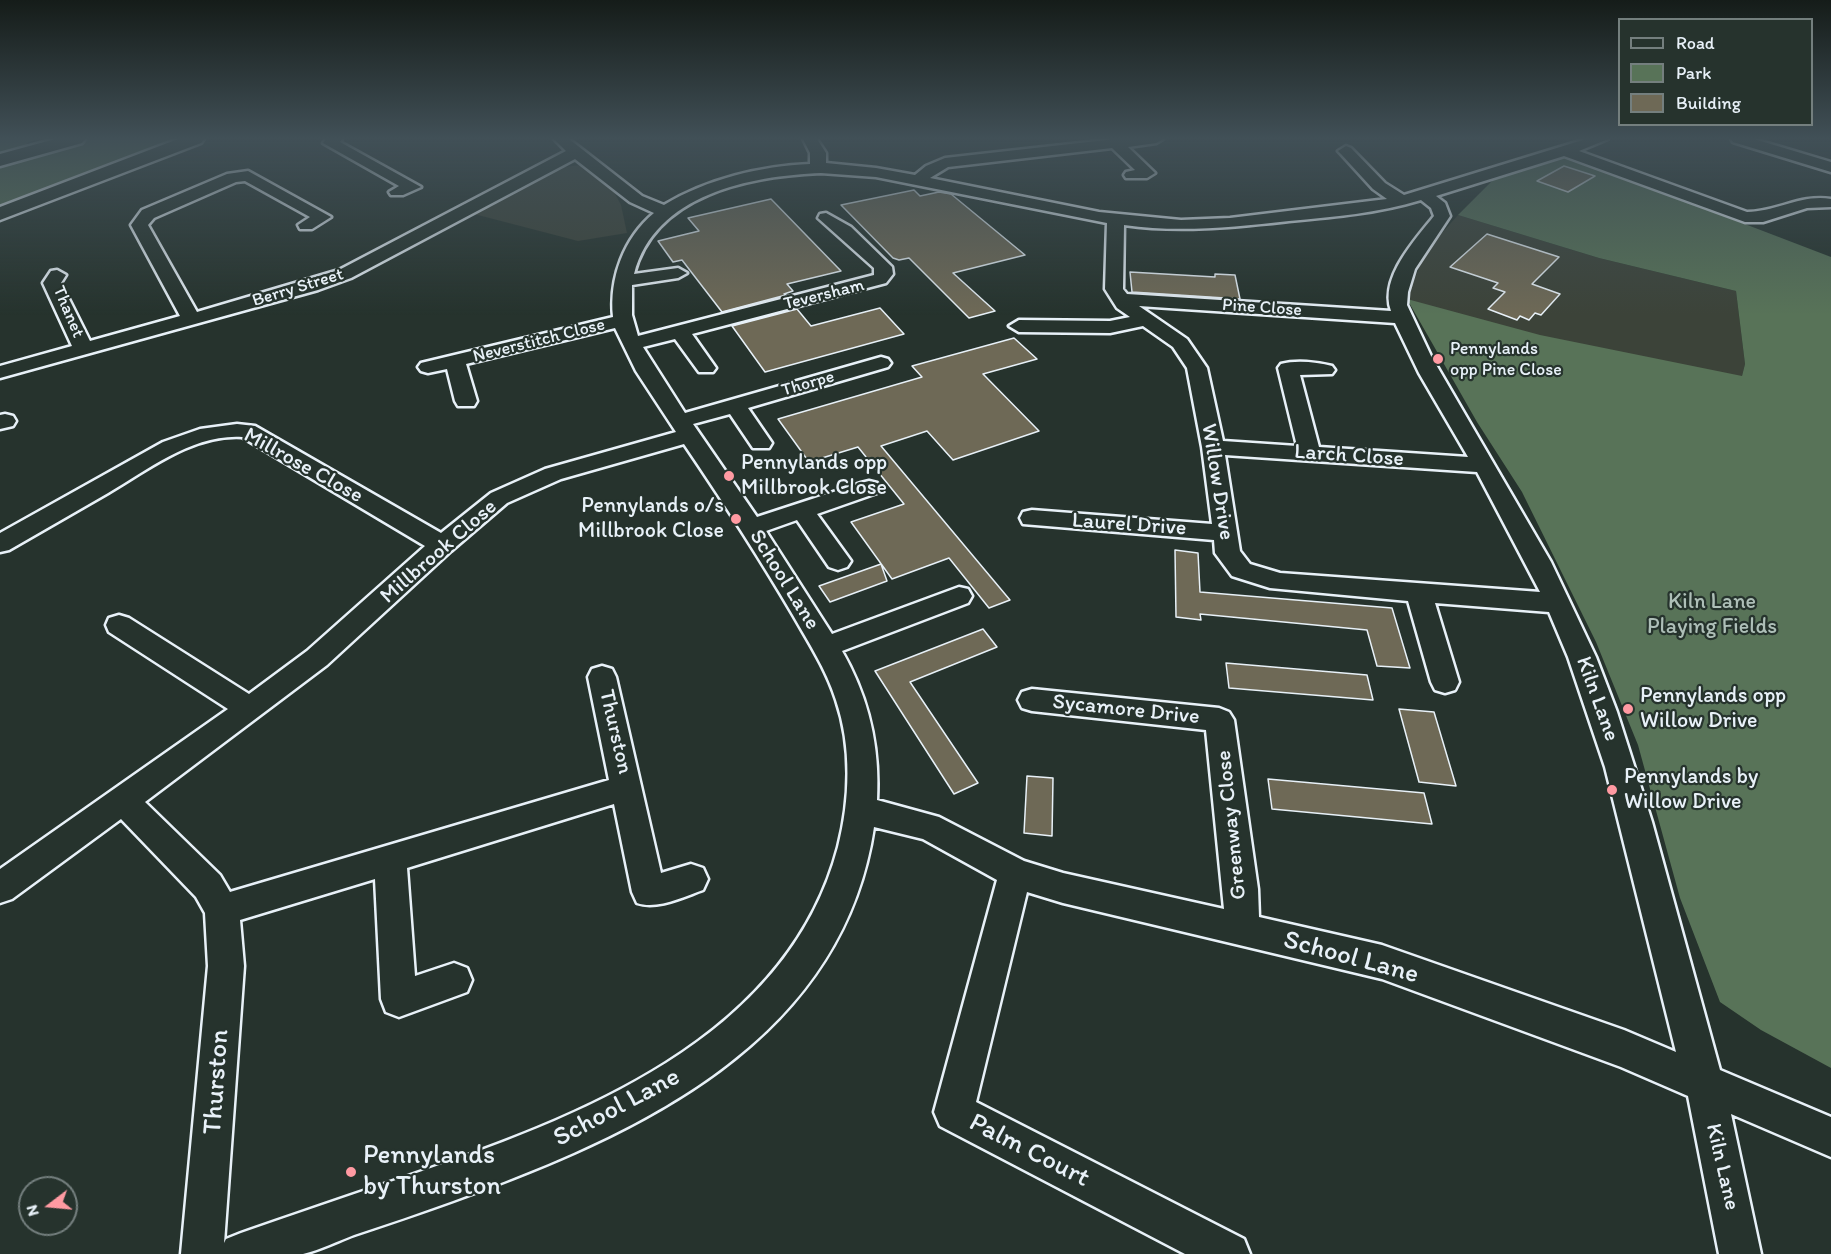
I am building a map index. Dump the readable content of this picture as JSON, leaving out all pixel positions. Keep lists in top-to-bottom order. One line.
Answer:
{"streets":{"street":["Berry Street","Teversham","Pine Close","Thanet","Neverstitch Close","Thorpe","Larch Close","Millrose Close","Willow Drive","Laurel Drive","Millbrook Close","School Lane","Kiln Lane","Sycamore Drive","Thurston","Greenway Close","Palm Court"]},"crossings":[["Berry Street","Thanet"],["Teversham","School Lane"],["Pine Close","Willow Drive"],["Pine Close","Kiln Lane"],["Neverstitch Close","School Lane"],["Thorpe","Millbrook Close"],["Thorpe","School Lane"],["Larch Close","Willow Drive"],["Larch Close","Kiln Lane"],["Millrose Close","Millbrook Close"],["Willow Drive","Laurel Drive"],["Willow Drive","Kiln Lane"],["Millbrook Close","School Lane"],["Millbrook Close","Thurston"],["School Lane","Kiln Lane"],["School Lane","Greenway Close"],["School Lane","Palm Court"],["Sycamore Drive","Greenway Close"]],"parks":["Kiln Lane Playing Fields"],"places":["Pennylands opp Pine Close","Pennylands opp Millbrook Close","Pennylands o/s Millbrook Close","Pennylands opp Willow Drive","Pennylands by Willow Drive","Pennylands by Thurston"],"legend":["Road","Park","Building"],"north":"left"}
